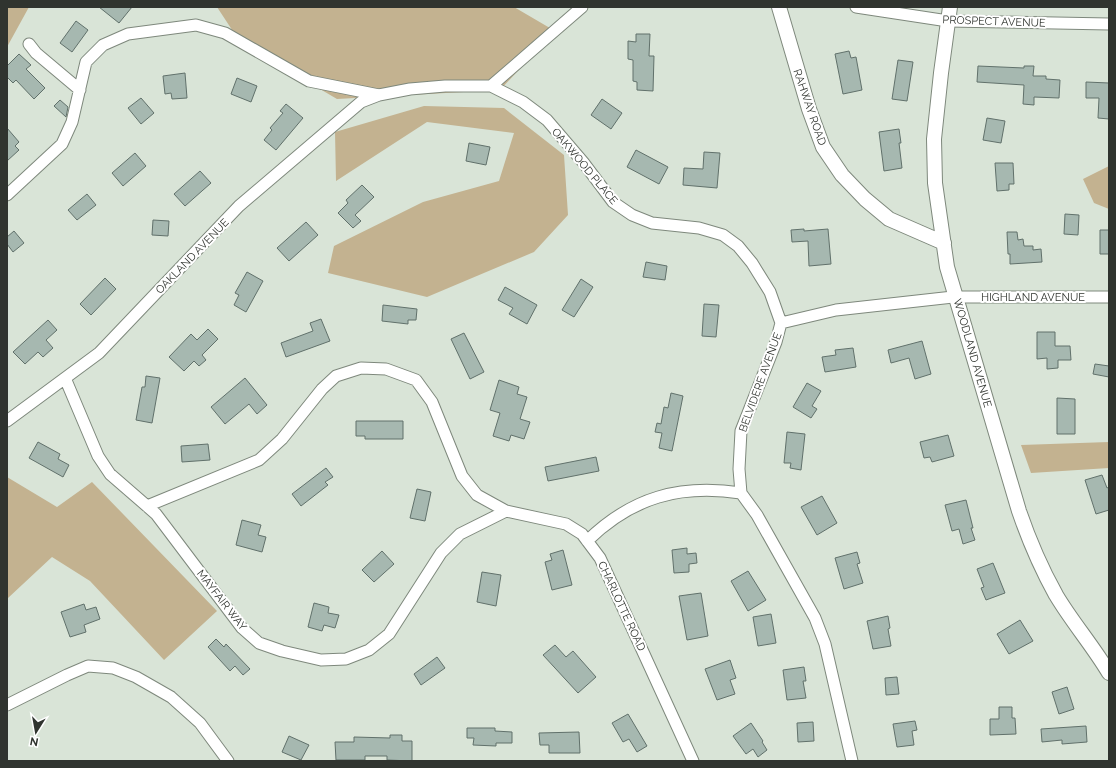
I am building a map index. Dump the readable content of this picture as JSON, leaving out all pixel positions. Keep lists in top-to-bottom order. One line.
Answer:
{"streets":{"street":["PROSPECT AVENUE","RAHWAY ROAD","OAKWOOD PLACE","OAKLAND AVENUE","HIGHLAND AVENUE","WOODLAND AVENUE","BELVIDERE AVENUE","MAYFAIR WAY","CHARLOTTE ROAD"]},"crossings":[["PROSPECT AVENUE","WOODLAND AVENUE"],["RAHWAY ROAD","WOODLAND AVENUE"],["OAKWOOD PLACE","BELVIDERE AVENUE"],["OAKLAND AVENUE","MAYFAIR WAY"],["HIGHLAND AVENUE","WOODLAND AVENUE"],["HIGHLAND AVENUE","BELVIDERE AVENUE"],["WOODLAND AVENUE","BELVIDERE AVENUE"],["MAYFAIR WAY","CHARLOTTE ROAD"]],"north":"bottom"}
